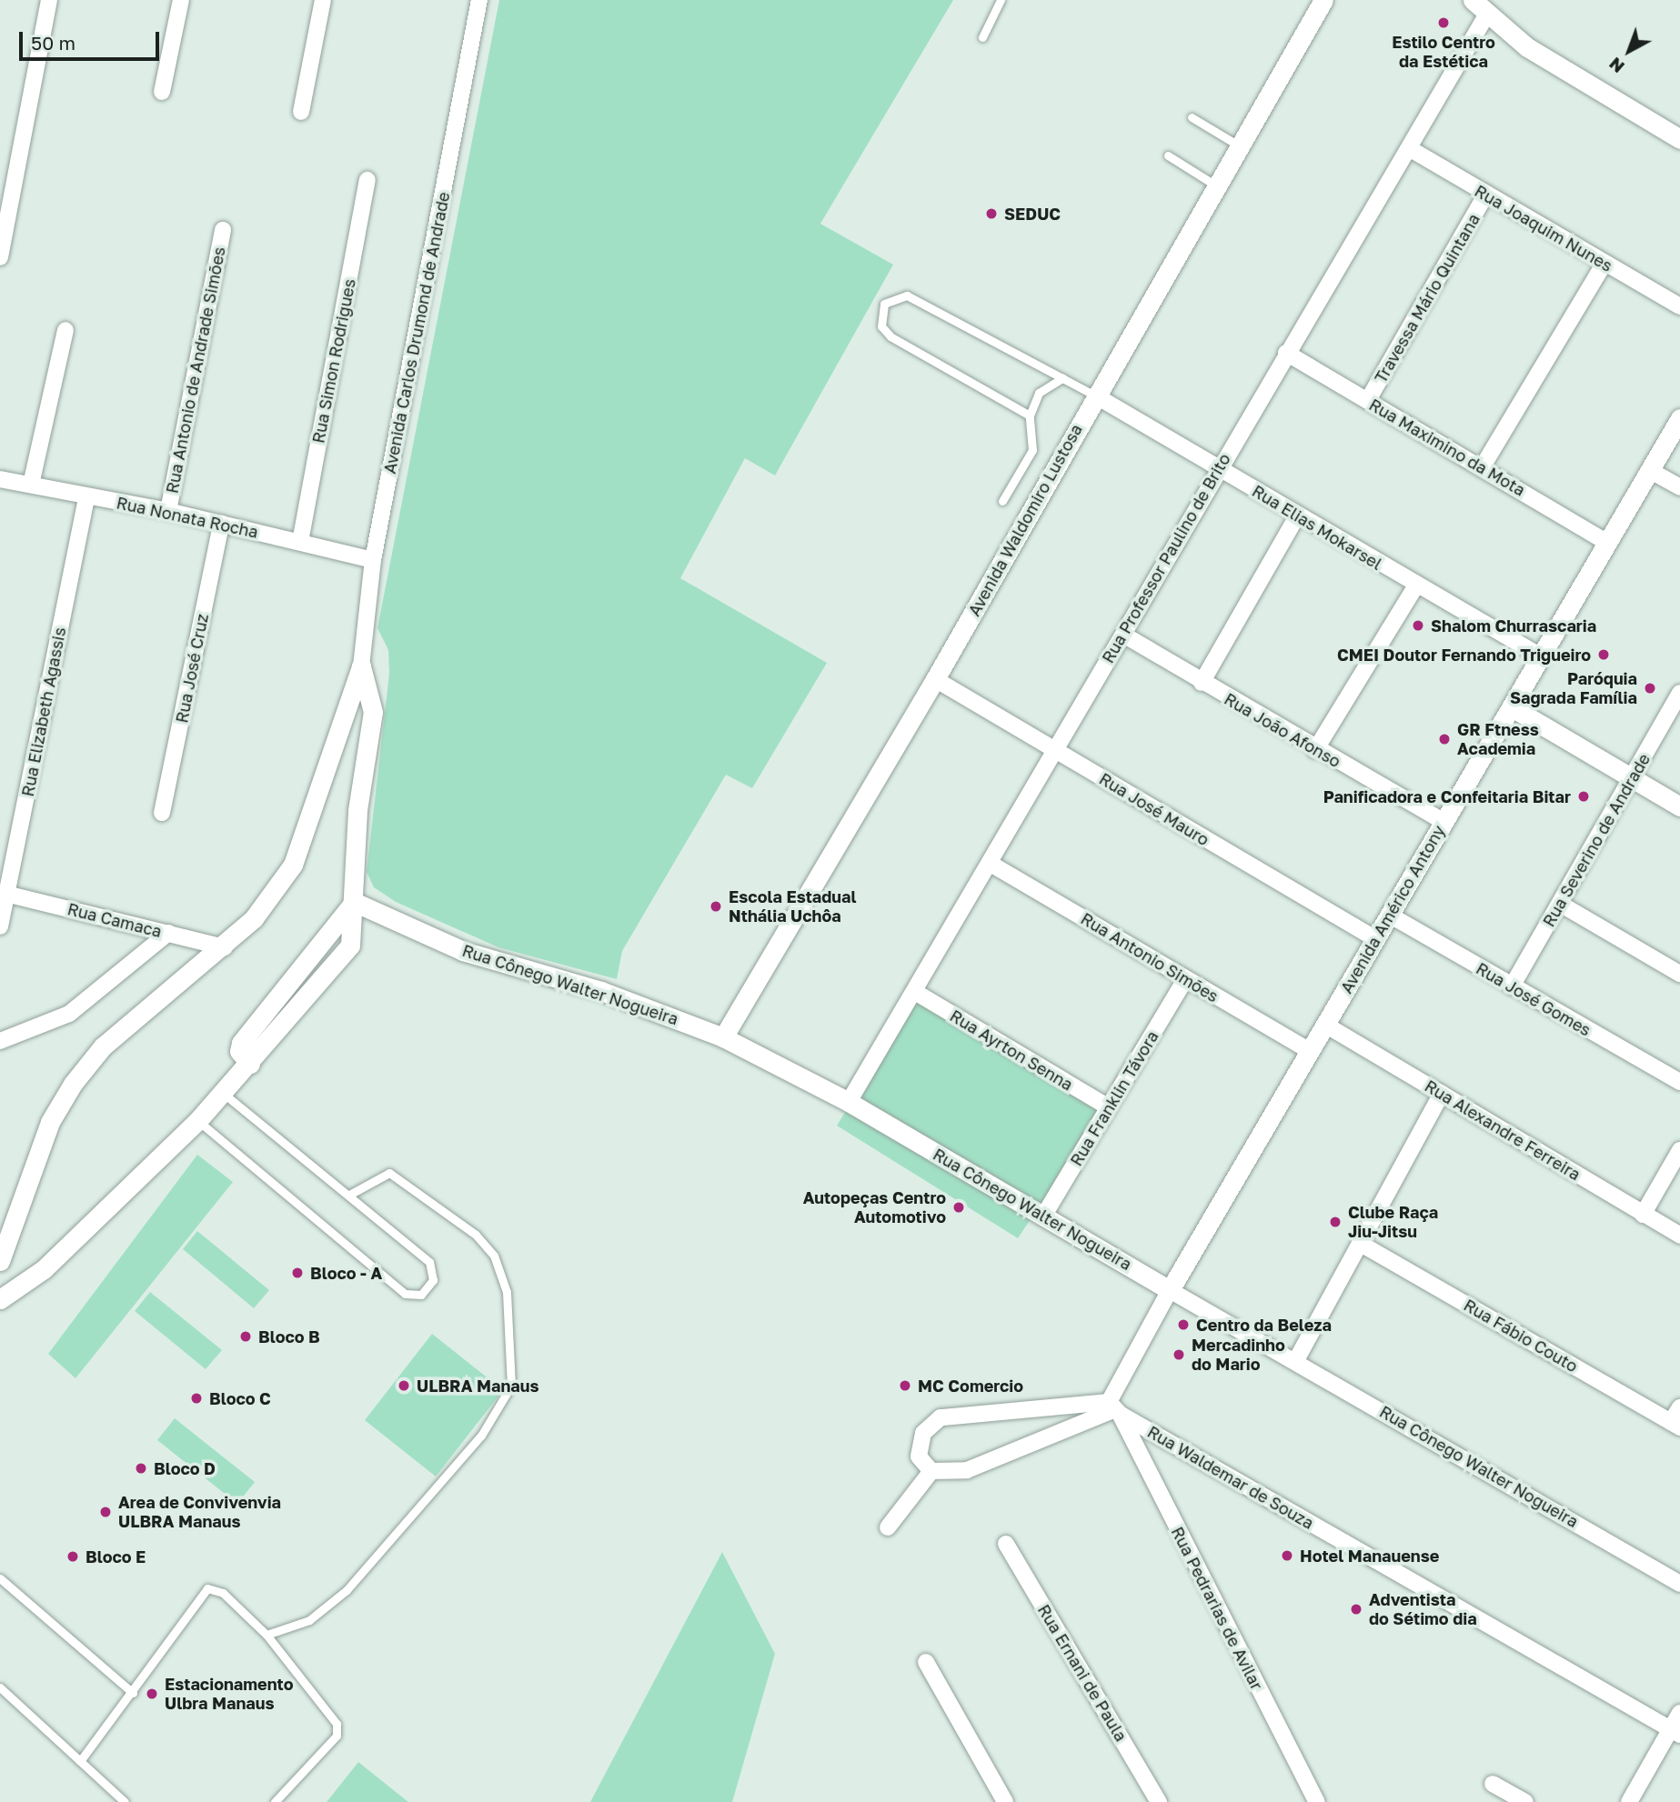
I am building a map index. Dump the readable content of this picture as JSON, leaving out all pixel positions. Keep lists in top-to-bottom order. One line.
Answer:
{"streets":{"street":["Rua Joaquim Nunes","Travessa Mário Quintana","Avenida Carlos Drumond de Andrade","Rua Simon Rodrigues","Rua Antonio de Andrade Simões","Rua Maximino da Mota","Rua Nonata Rocha","Avenida Waldomiro Lustosa","Rua Elias Mokarsel","Rua Professor Paulino de Brito","Rua José Cruz","Rua Elizabeth Agassis","Rua João Afonso","Rua José Mauro","Rua Severino de Andrade","Avenida Américo Antony","Rua Camaca","Rua Antonio Simões","Rua Cônego Walter Nogueira","Rua José Gomes","Rua Ayrton Senna","Rua Franklin Távora","Rua Alexandre Ferreira","Rua Fábio Couto","Rua Waldemar de Souza","Rua Pedrarias de Avilar","Rua Ernani de Paula"]},"crossings":[["Rua Joaquim Nunes","Travessa Mário Quintana"],["Rua Joaquim Nunes","Rua Professor Paulino de Brito"],["Travessa Mário Quintana","Rua Maximino da Mota"],["Avenida Carlos Drumond de Andrade","Rua Nonata Rocha"],["Avenida Carlos Drumond de Andrade","Rua Camaca"],["Avenida Carlos Drumond de Andrade","Rua Cônego Walter Nogueira"],["Rua Simon Rodrigues","Rua Nonata Rocha"],["Rua Antonio de Andrade Simões","Rua Nonata Rocha"],["Rua Maximino da Mota","Rua Professor Paulino de Brito"],["Rua Maximino da Mota","Avenida Américo Antony"],["Rua Nonata Rocha","Rua José Cruz"],["Rua Nonata Rocha","Rua Elizabeth Agassis"],["Avenida Waldomiro Lustosa","Rua Elias Mokarsel"],["Avenida Waldomiro Lustosa","Rua José Mauro"],["Avenida Waldomiro Lustosa","Rua Cônego Walter Nogueira"],["Rua Elias Mokarsel","Rua Professor Paulino de Brito"],["Rua Elias Mokarsel","Avenida Américo Antony"],["Rua Professor Paulino de Brito","Rua João Afonso"],["Rua Professor Paulino de Brito","Rua José Mauro"],["Rua Professor Paulino de Brito","Rua Antonio Simões"],["Rua Professor Paulino de Brito","Rua Cônego Walter Nogueira"],["Rua Professor Paulino de Brito","Rua Ayrton Senna"],["Rua Elizabeth Agassis","Rua Camaca"],["Rua João Afonso","Avenida Américo Antony"],["Rua José Mauro","Avenida Américo Antony"],["Rua Severino de Andrade","Rua José Gomes"],["Avenida Américo Antony","Rua Antonio Simões"],["Avenida Américo Antony","Rua Cônego Walter Nogueira"],["Avenida Américo Antony","Rua José Gomes"],["Avenida Américo Antony","Rua Alexandre Ferreira"],["Avenida Américo Antony","Rua Waldemar de Souza"],["Avenida Américo Antony","Rua Pedrarias de Avilar"],["Rua Antonio Simões","Rua Franklin Távora"],["Rua Cônego Walter Nogueira","Rua Franklin Távora"],["Rua Ayrton Senna","Rua Franklin Távora"],["Rua Waldemar de Souza","Rua Pedrarias de Avilar"]],"places":["Estilo Centro da Estética","SEDUC","Shalom Churrascaria","CMEI Doutor Fernando Trigueiro","Paróquia Sagrada Família","GR Ftness Academia","Panificadora e Confeitaria Bitar","Escola Estadual Nthália Uchôa","Autopeças Centro Automotivo","Clube Raça Jiu-Jitsu","Bloco - A","Centro da Beleza","Bloco B","Mercadinho do Mario","ULBRA Manaus","MC Comercio","Bloco C","Bloco D","Area de Convivenvia ULBRA Manaus","Hotel Manauense","Bloco E","Adventista do Sétimo dia","Estacionamento Ulbra Manaus"],"scale_bar":"50 m","north":"bottom left"}
